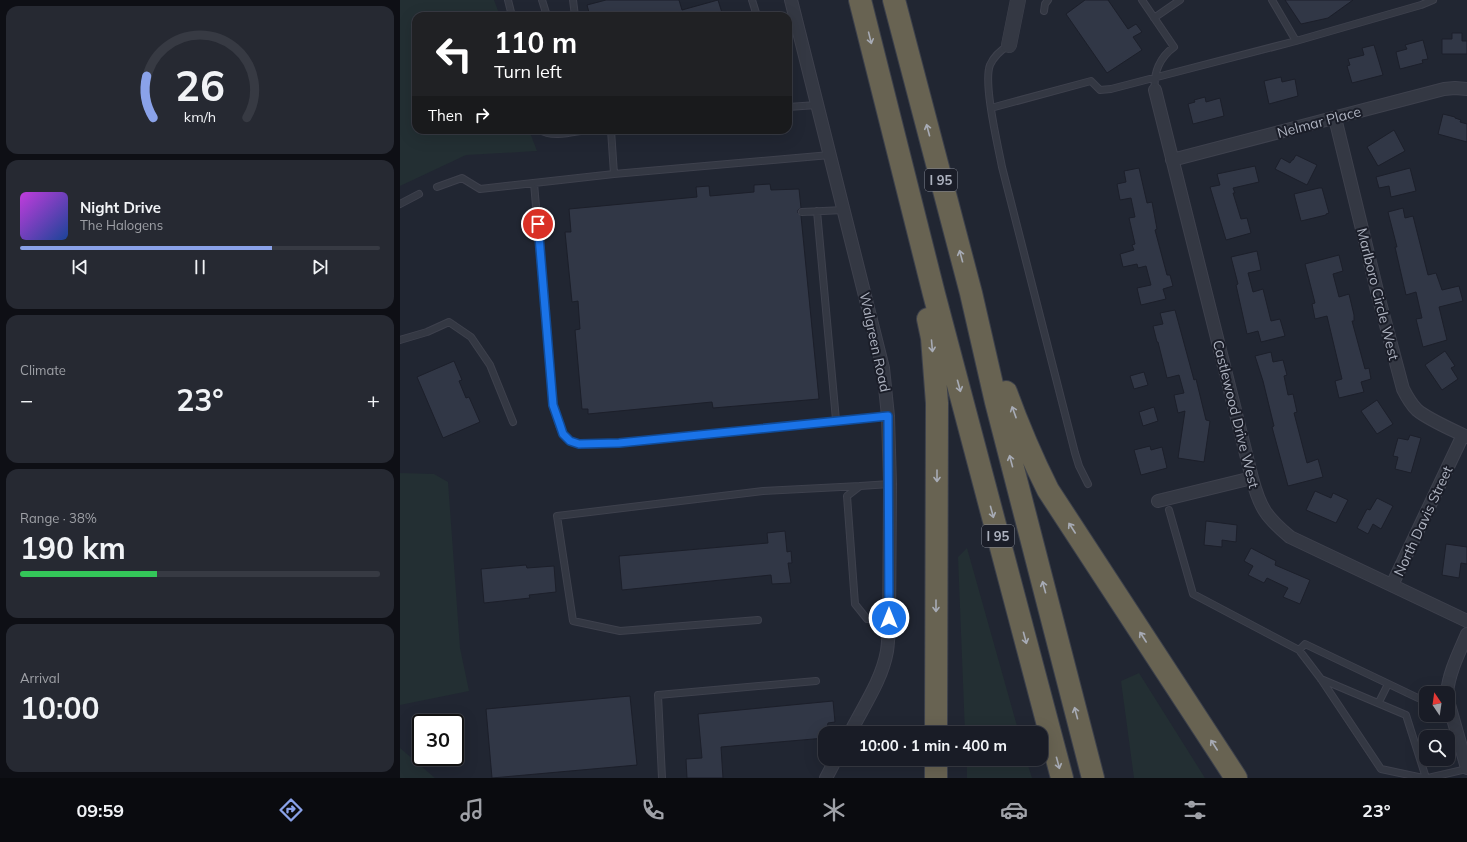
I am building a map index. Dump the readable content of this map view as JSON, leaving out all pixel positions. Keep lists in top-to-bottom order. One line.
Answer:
{"streets":{"highway":["I 95"],"street":["Nelmar Place","Marlboro Circle West","Walgreen Road","Castlewood Drive West","North Davis Street"]},"crossings":[["Nelmar Place","Marlboro Circle West"],["Nelmar Place","Castlewood Drive West"],["Marlboro Circle West","North Davis Street"],["Castlewood Drive West","North Davis Street"]],"north":"top","page":{"turn":["110 m","Turn left"],"then":"Then","song":["Night Drive","The Halogens"],"tile":["Climate",["Range · 38%","190 km"],["Arrival","10:00"]],"heat":["−","23°","+"],"limit":"30","trip":"10:00 · 1 min · 400 m","tabs":["09:59","23°"],"gauge":["26","km/h"]}}
